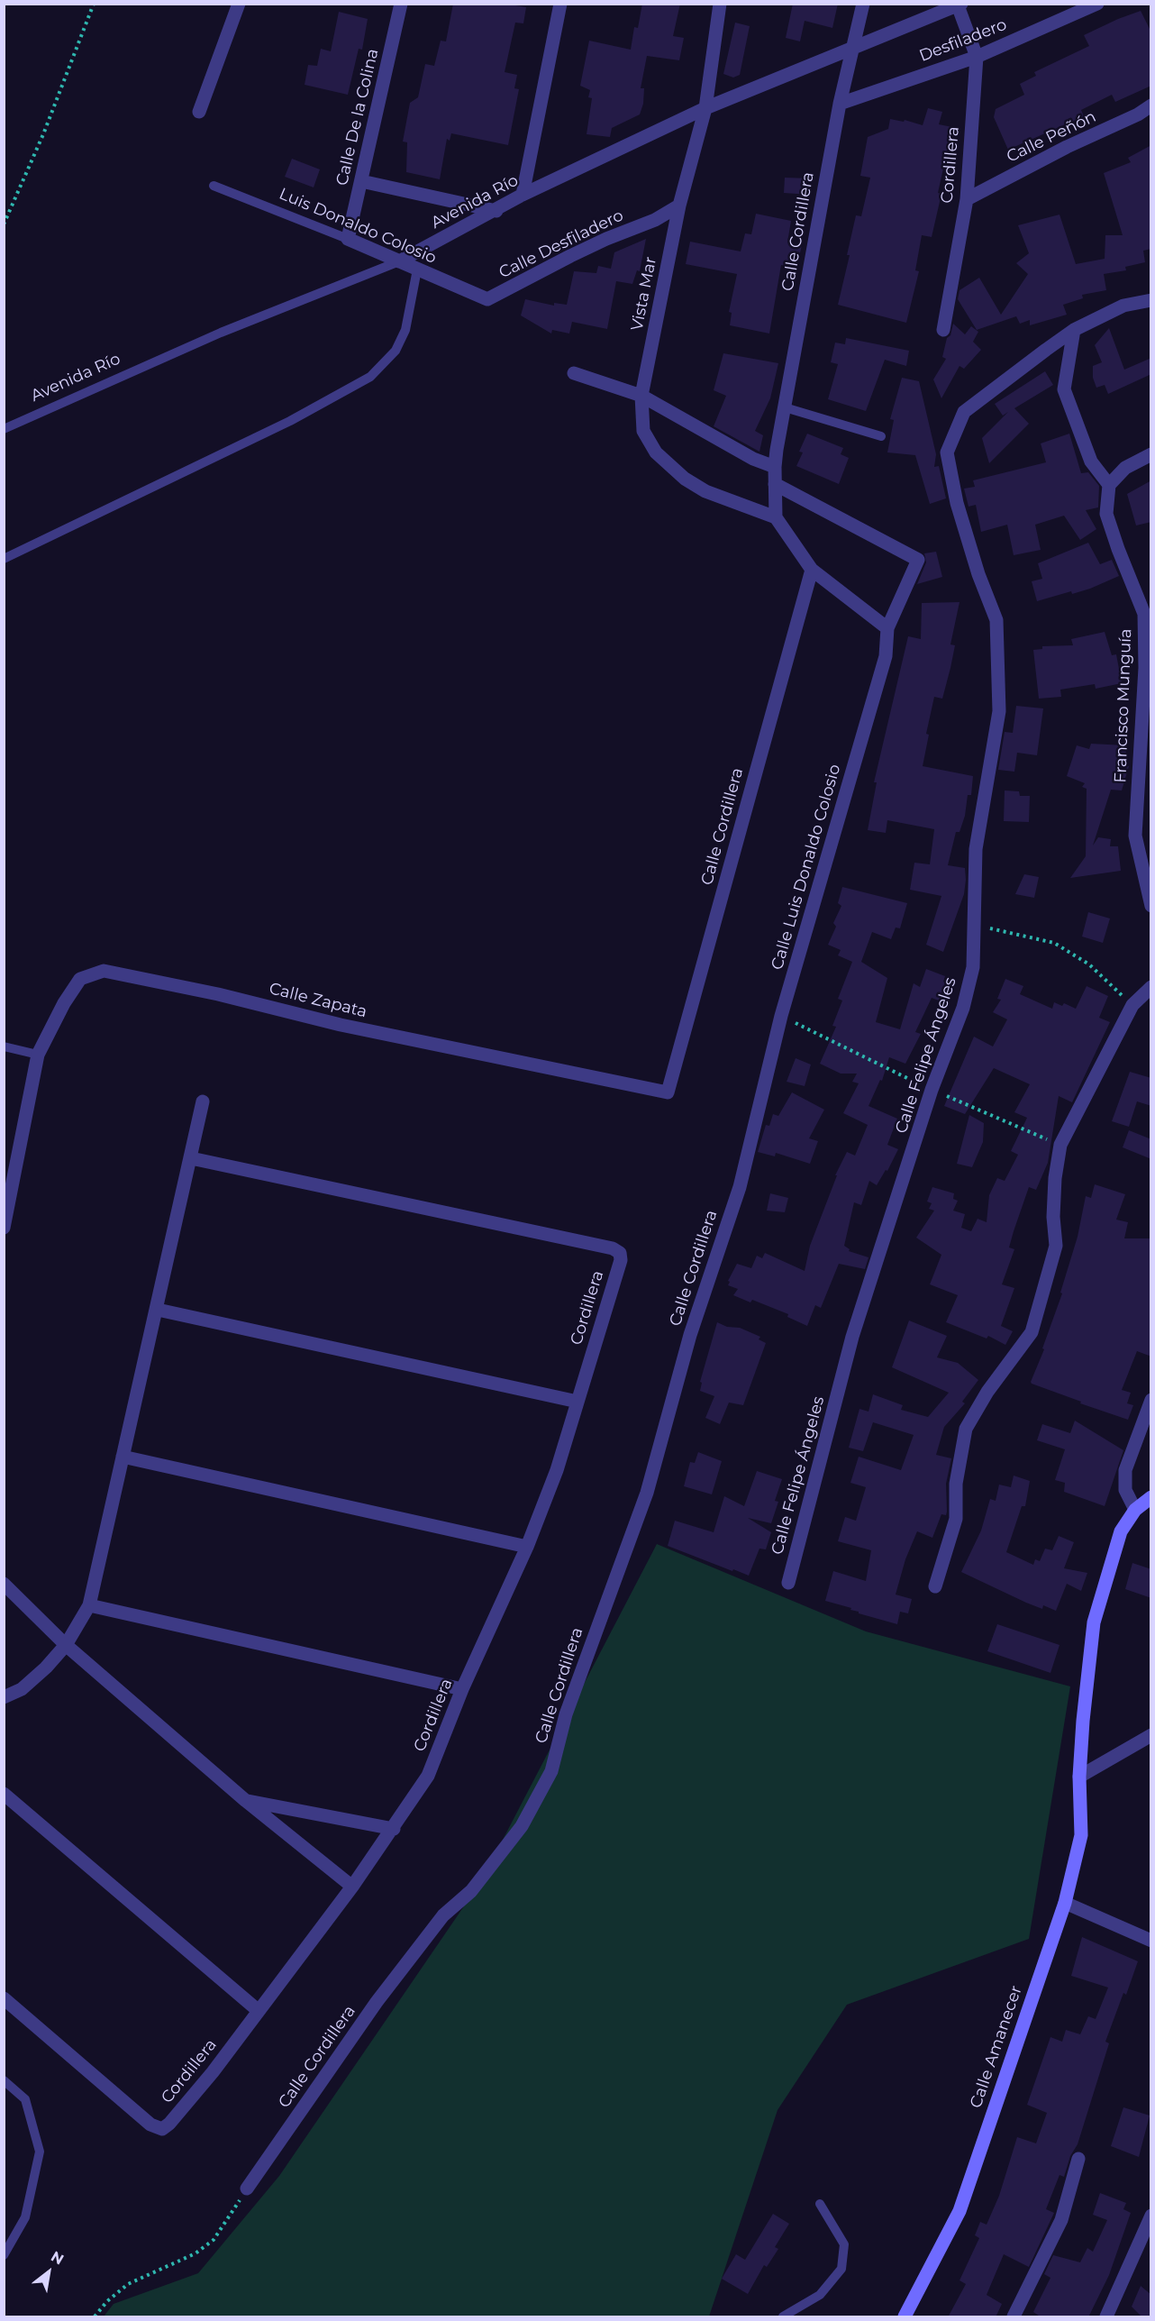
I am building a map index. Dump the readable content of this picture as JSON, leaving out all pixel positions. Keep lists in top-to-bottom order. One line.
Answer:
{"streets":{"main road":["Calle Amanecer"],"street":["Desfiladero","Calle De la Colina","Calle Peñón","Cordillera","Avenida Río","Luis Donaldo Colosio","Calle Cordillera","Calle Desfiladero","Vista Mar","Francisco Munguía","Calle Luis Donaldo Colosio","Calle Zapata","Calle Felipe Ángeles"]},"crossings":[["Desfiladero","Cordillera"],["Desfiladero","Calle Cordillera"],["Calle De la Colina","Luis Donaldo Colosio"],["Calle Peñón","Cordillera"],["Cordillera","Avenida Río"],["Avenida Río","Luis Donaldo Colosio"],["Avenida Río","Calle Cordillera"],["Avenida Río","Vista Mar"],["Luis Donaldo Colosio","Calle Desfiladero"],["Calle Cordillera","Vista Mar"],["Calle Cordillera","Calle Luis Donaldo Colosio"],["Calle Cordillera","Calle Zapata"],["Calle Desfiladero","Vista Mar"]],"north":"top right"}
